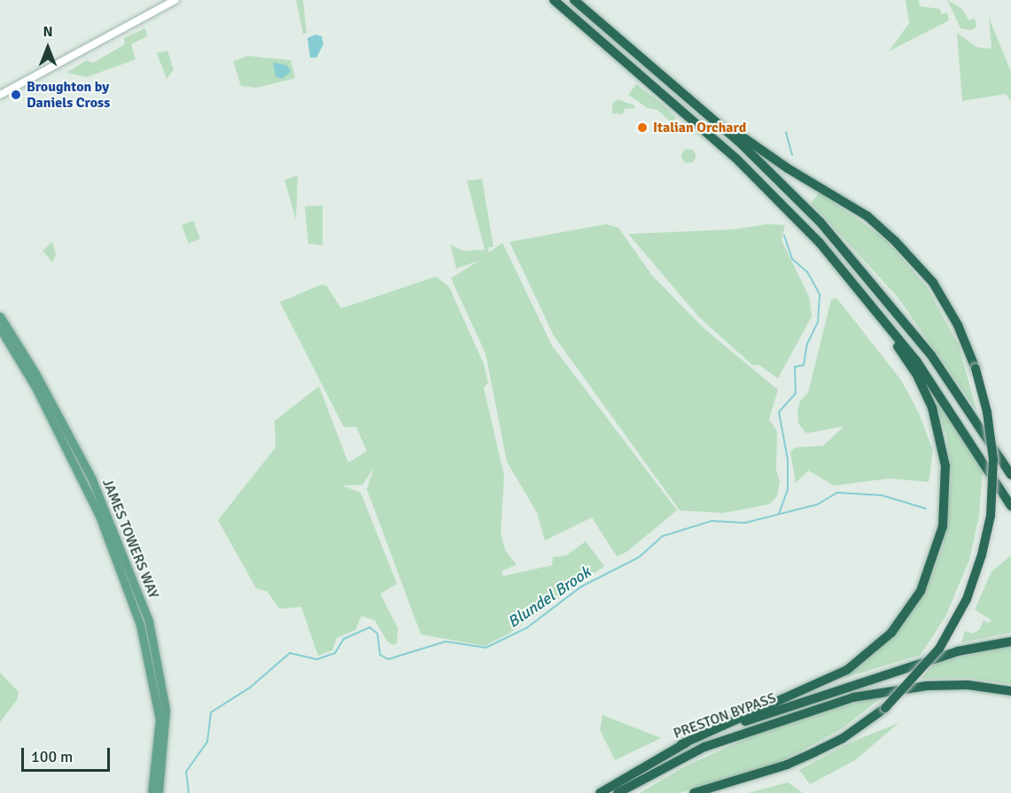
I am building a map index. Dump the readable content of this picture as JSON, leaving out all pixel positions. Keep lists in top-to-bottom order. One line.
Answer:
{"streets":{"highway":["PRESTON BYPASS"],"main road":["JAMES TOWERS WAY"]},"water":["Blundel Brook"],"places":["Broughton by Daniels Cross","Italian Orchard"],"scale_bar":"100 m","north":"top"}
